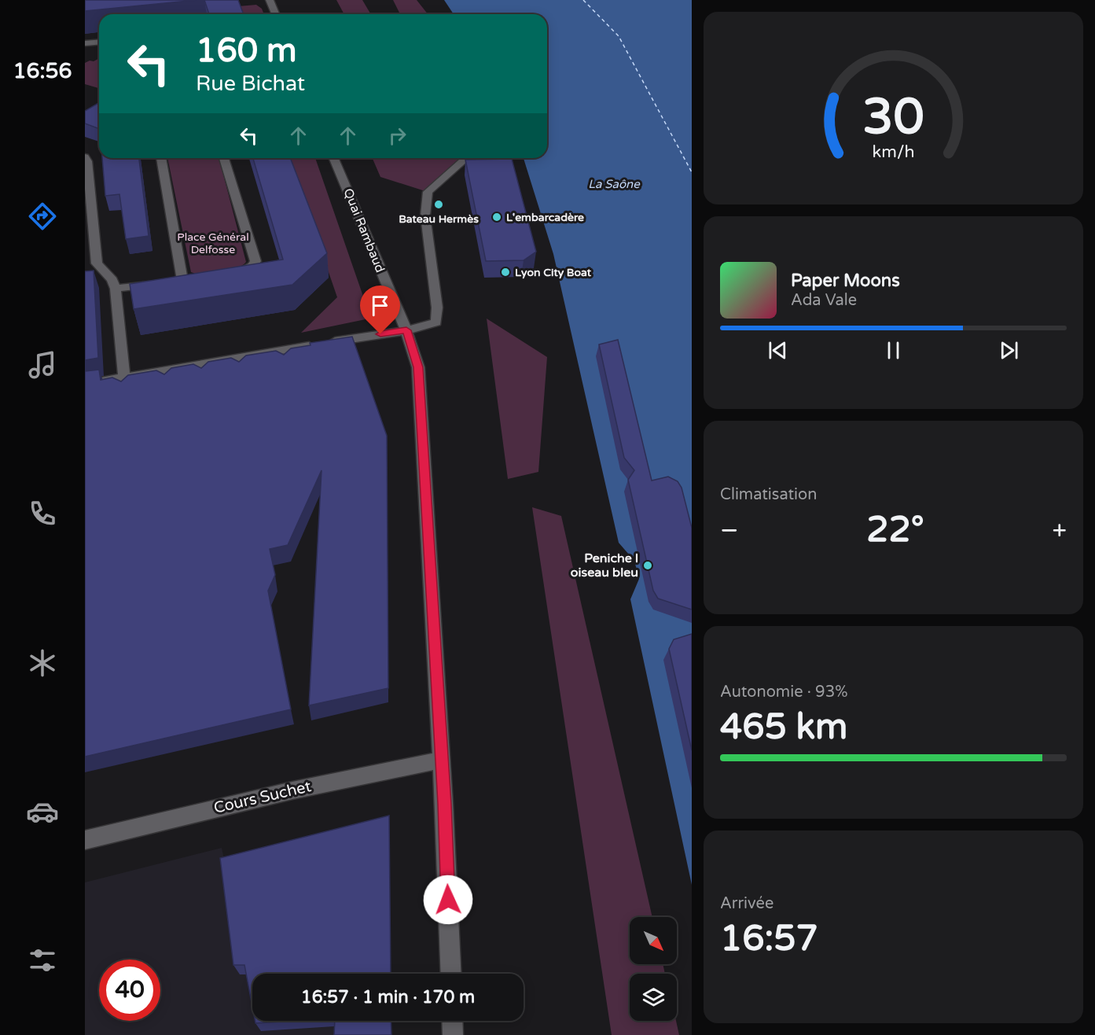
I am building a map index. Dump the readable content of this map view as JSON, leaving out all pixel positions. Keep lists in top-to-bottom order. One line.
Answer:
{"streets":{"street":["Quai Rambaud","Cours Suchet"]},"crossings":[["Quai Rambaud","Cours Suchet"]],"water":["La Saône"],"parks":["Place Général Delfosse"],"places":["Bateau Hermès","L'embarcadère","Lyon City Boat","Peniche l oiseau bleu"],"north":"bottom right","page":{"tabs":"16:56","turn":["160 m","Rue Bichat"],"song":["Paper Moons","Ada Vale"],"tile":["Climatisation",["Autonomie · 93%","465 km"],["Arrivée","16:57"]],"heat":["−","22°","+"],"limit":"40","trip":"16:57 · 1 min · 170 m","gauge":["30","km/h"]}}
